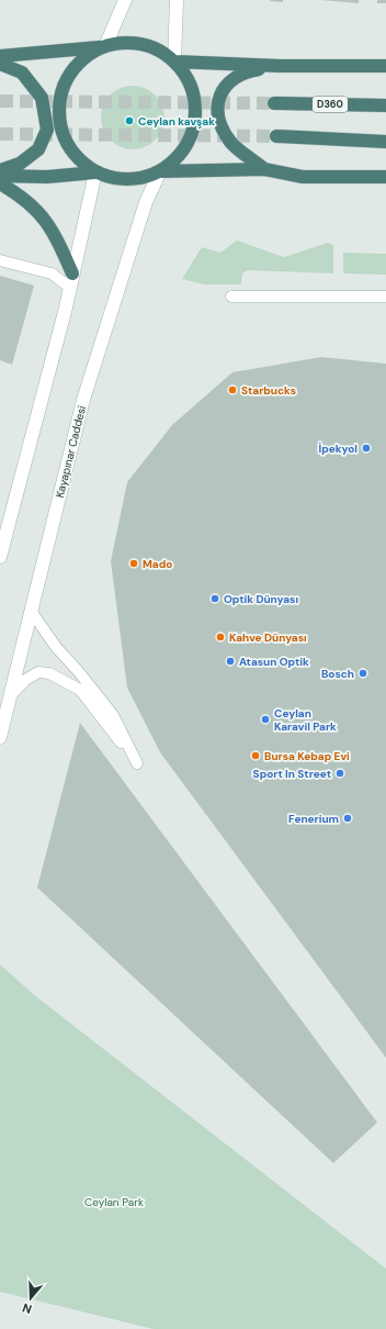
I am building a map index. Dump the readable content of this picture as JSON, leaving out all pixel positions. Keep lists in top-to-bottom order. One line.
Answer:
{"streets":{"highway":["D360"],"main road":["Kayapınar Caddesi"]},"parks":["Ceylan Park"],"places":["Ceylan kavşak","Starbucks","İpekyol","Mado","Optik Dünyası","Kahve Dünyası","Atasun Optik","Bosch","Ceylan Karavil Park","Bursa Kebap Evi","Sport In Street","Fenerium"],"north":"bottom"}
